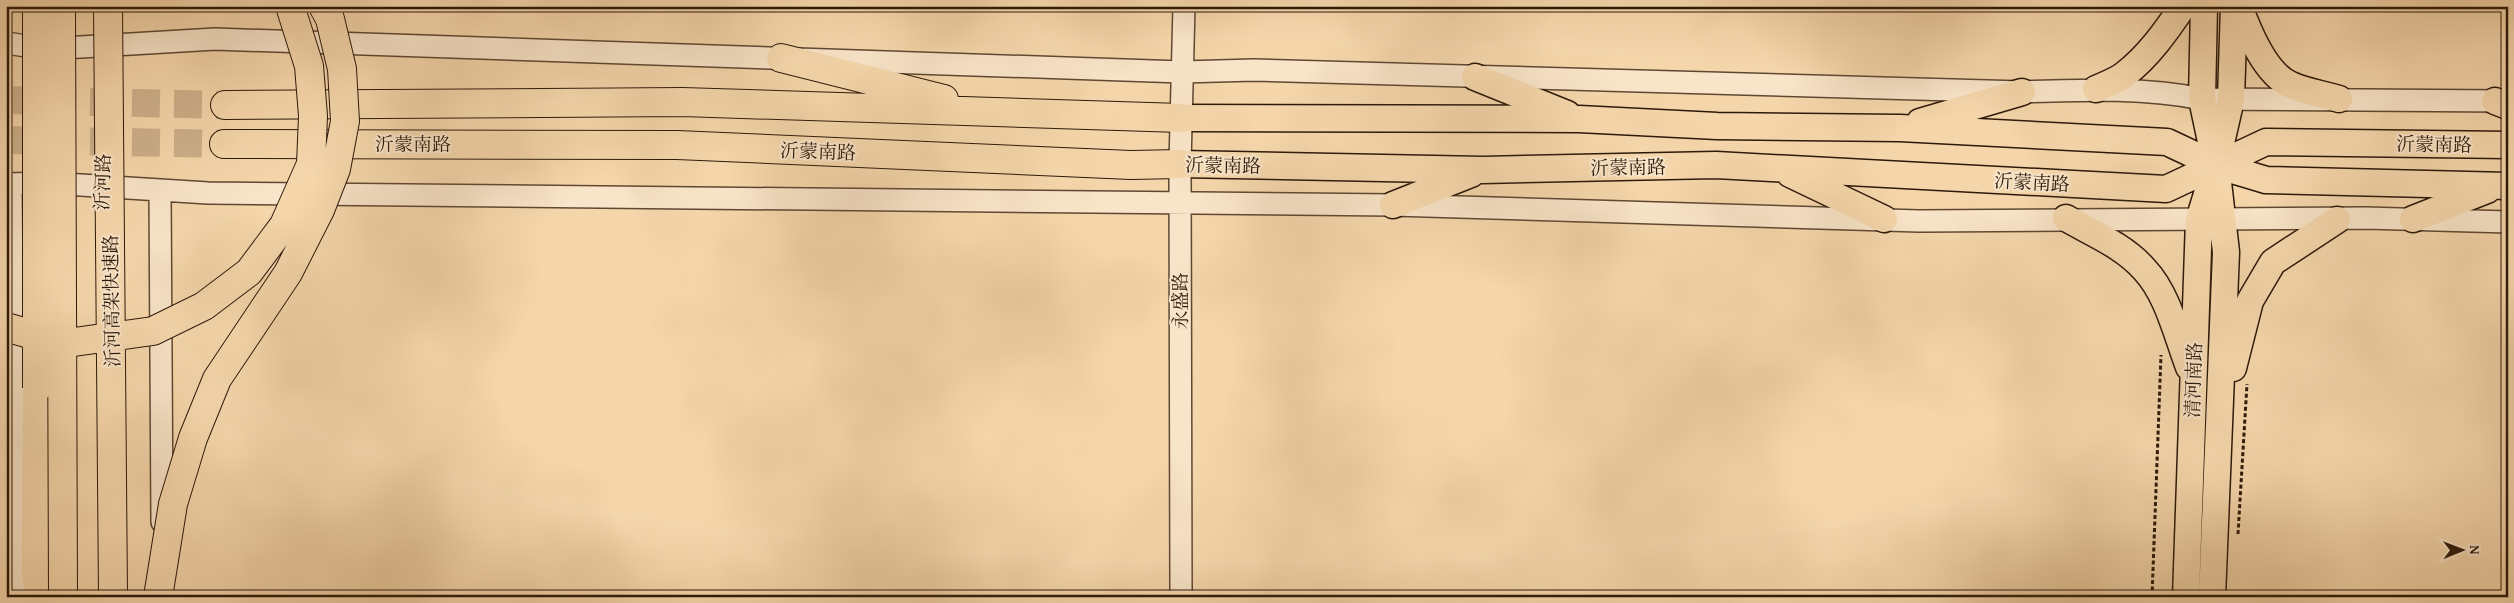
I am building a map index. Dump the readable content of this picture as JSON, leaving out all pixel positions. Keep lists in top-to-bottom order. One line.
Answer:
{"streets":{"highway":["沂蒙南路","沂河高架快速路"],"main road":["沂河路","清河南路"],"street":["永盛路"]},"crossings":[["沂蒙南路","永盛路"],["沂蒙南路","清河南路"]],"north":"right"}
